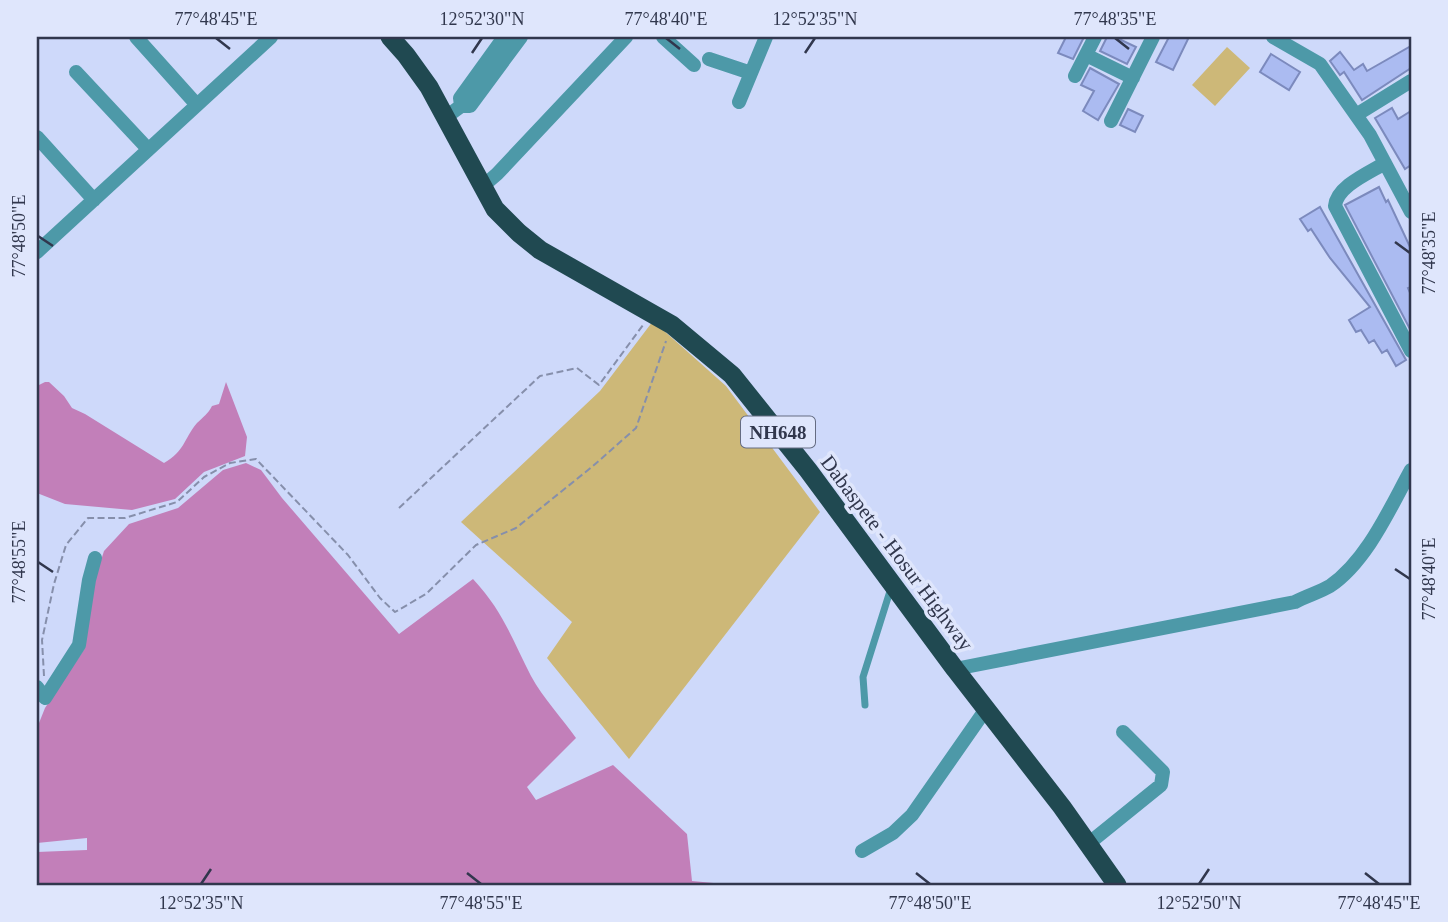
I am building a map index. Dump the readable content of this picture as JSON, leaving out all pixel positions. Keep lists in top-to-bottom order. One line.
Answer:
{"streets":{"highway":["NH648","Dabaspete - Hosur Highway"]},"coordinates":["77°48'45\"E","12°52'30\"N","77°48'40\"E","12°52'35\"N","77°48'35\"E","77°48'50\"E","77°48'55\"E","12°52'50\"N"]}
